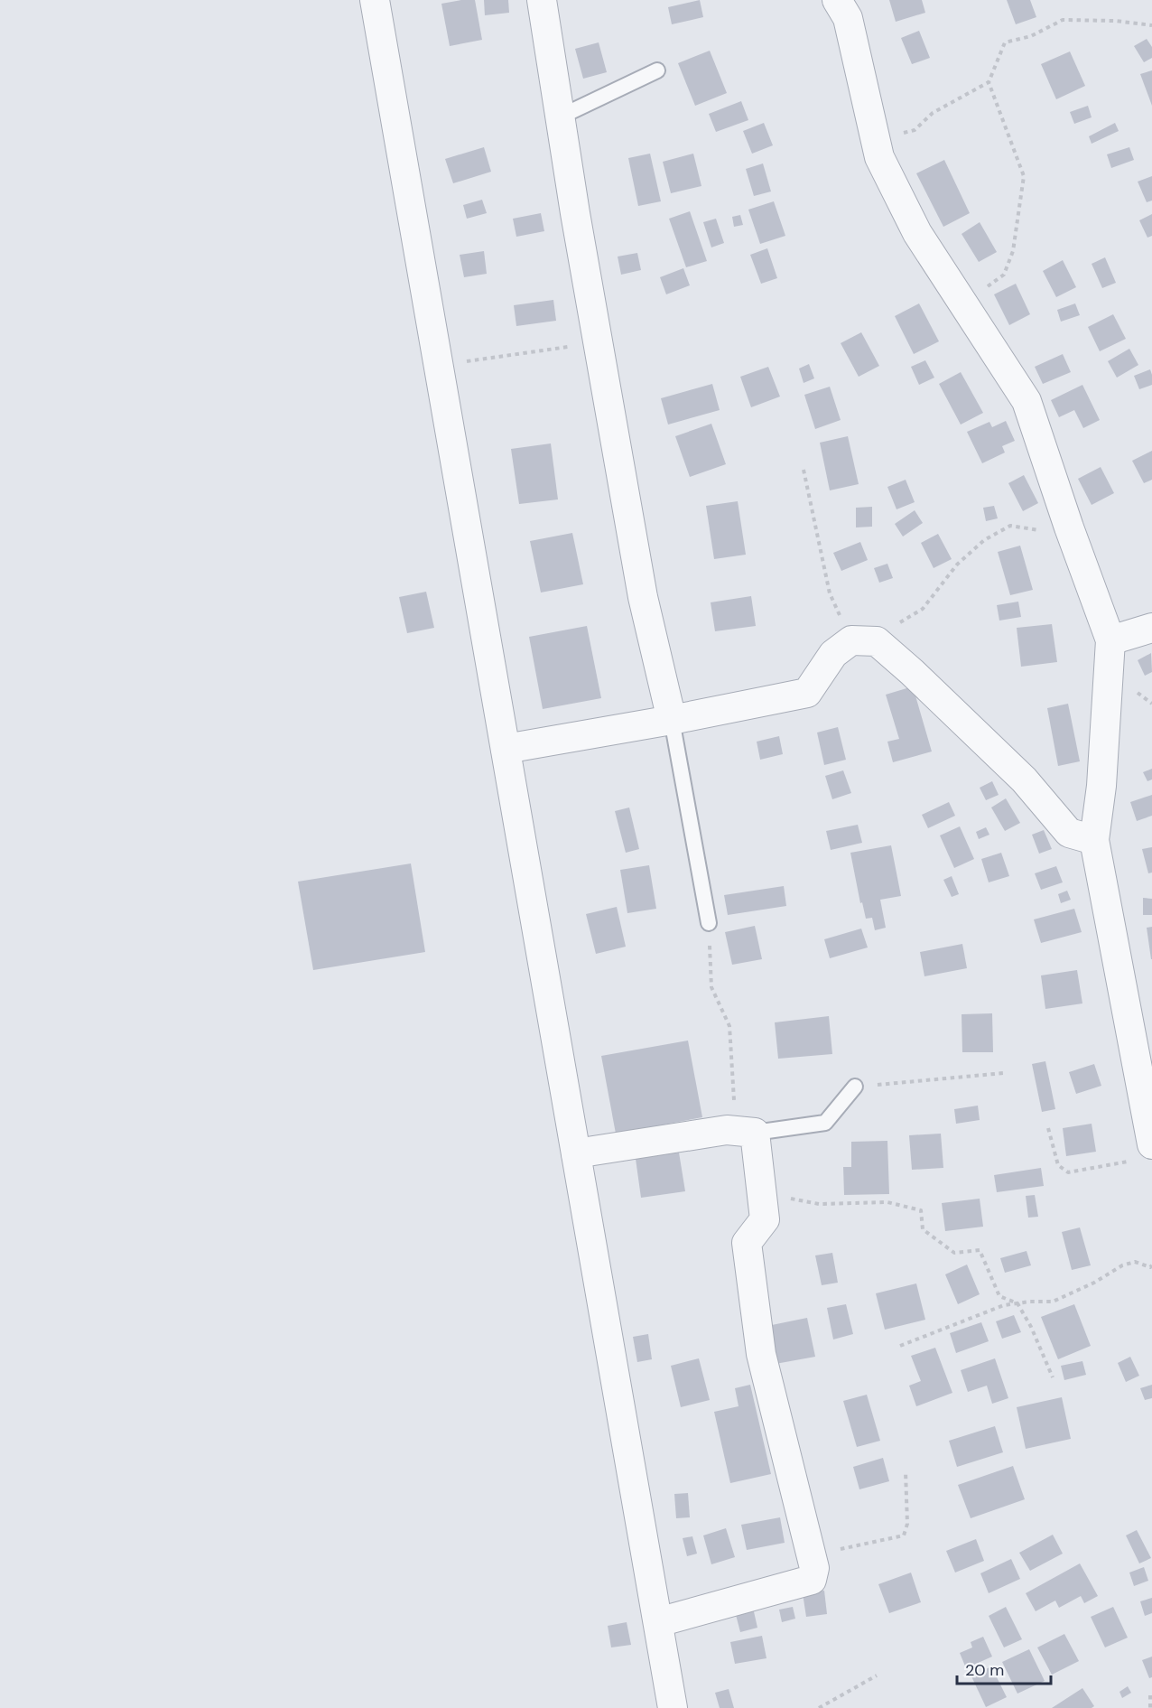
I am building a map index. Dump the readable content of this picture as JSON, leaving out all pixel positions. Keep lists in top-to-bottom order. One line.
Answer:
{"scale_bar":"20 m"}
